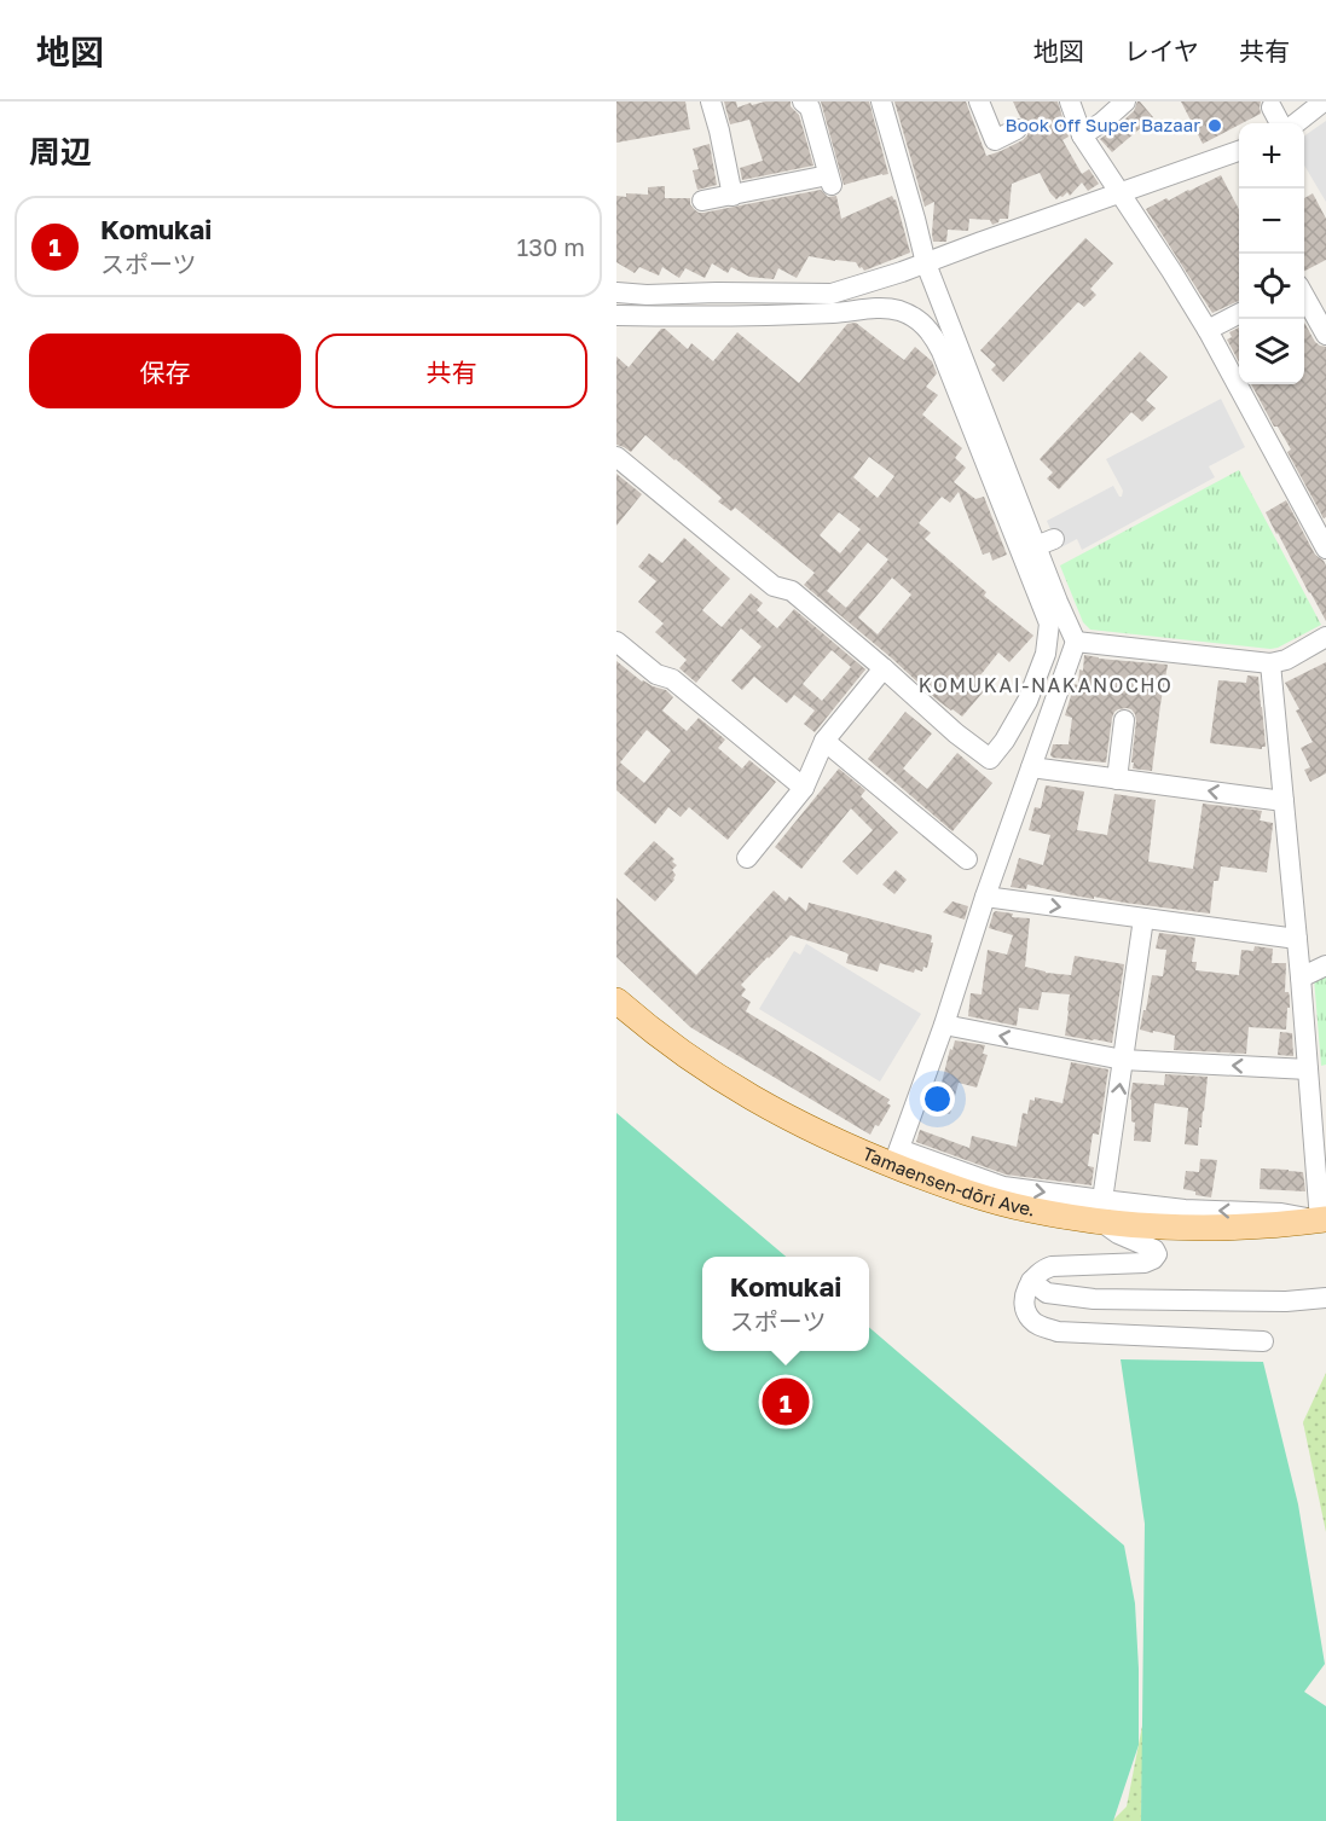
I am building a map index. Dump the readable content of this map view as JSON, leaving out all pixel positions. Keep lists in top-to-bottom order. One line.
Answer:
{"streets":{"main road":["Tamaensen-dōri Ave."]},"districts":["KOMUKAI-NAKANOCHO"],"places":["Book Off Super Bazaar"],"page":{"header":"地図","nav":["地図","レイヤ","共有"],"heading":"周辺","map_buttons":["+","−"],"list":[{"mark":"1","name":"Komukai","note":"スポーツ","value":"130 m"}],"buttons":["保存","共有"],"popup":["Komukai","スポーツ"],"pins":"1"}}
